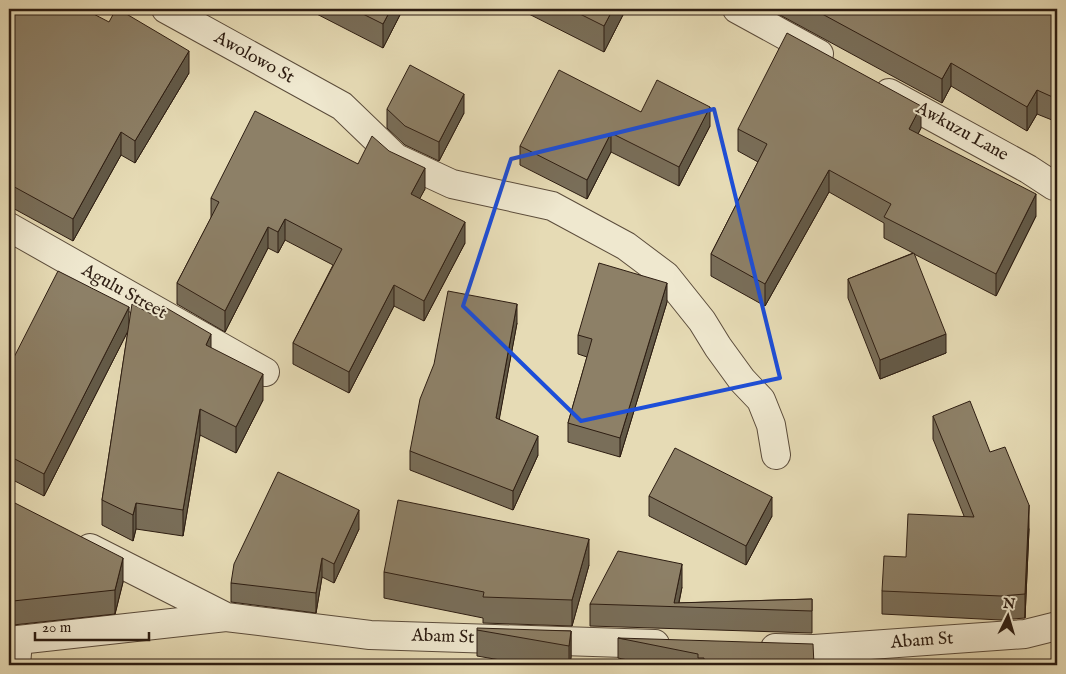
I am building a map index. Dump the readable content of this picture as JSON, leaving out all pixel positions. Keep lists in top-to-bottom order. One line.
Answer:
{"streets":{"street":["Awolowo St","Awkuzu Lane","Agulu Street","Abam St"]},"scale_bar":"20 m","north":"top"}
